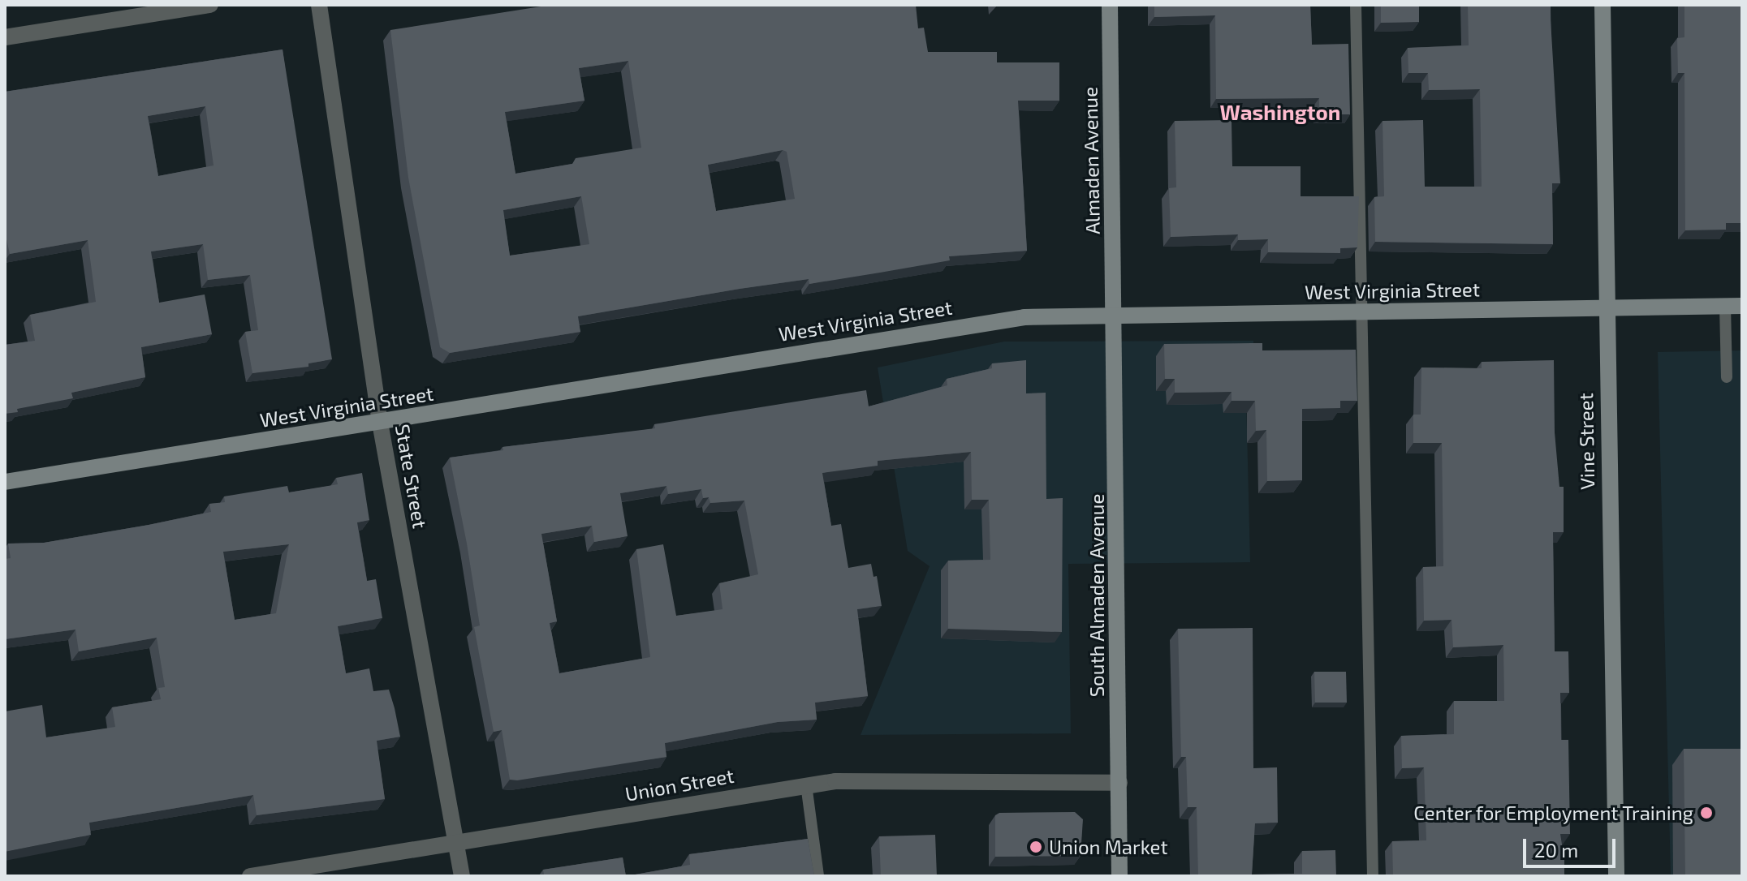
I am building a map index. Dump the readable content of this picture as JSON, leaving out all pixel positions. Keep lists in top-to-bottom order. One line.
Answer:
{"streets":{"main road":["Almaden Avenue","West Virginia Street","Vine Street","South Almaden Avenue"],"street":["State Street","Union Street"]},"crossings":[["Almaden Avenue","West Virginia Street"],["Almaden Avenue","South Almaden Avenue"],["West Virginia Street","Vine Street"],["West Virginia Street","State Street"],["West Virginia Street","South Almaden Avenue"],["State Street","Union Street"],["South Almaden Avenue","Union Street"]],"districts":["Washington"],"places":["Center for Employment Training","Union Market"],"scale_bar":"20 m"}
